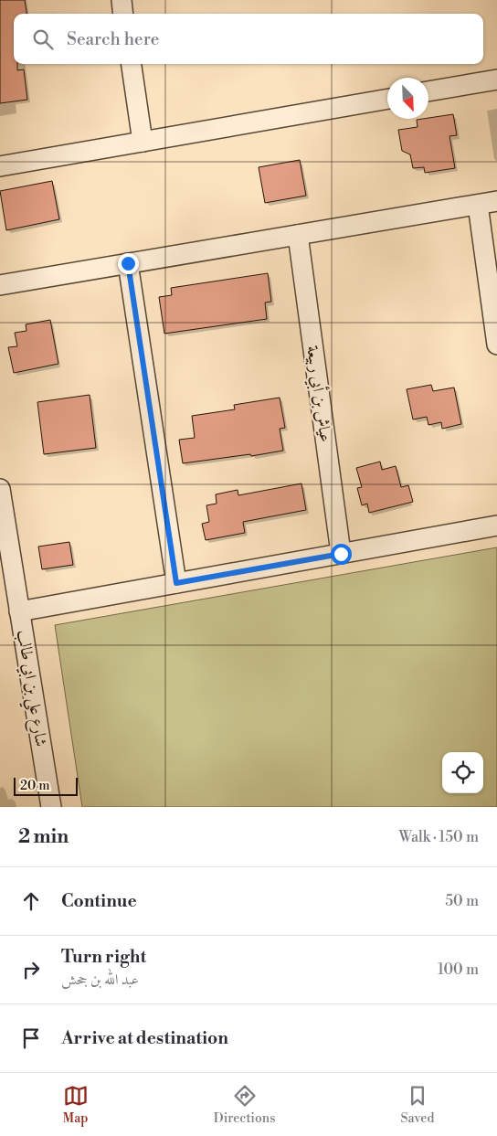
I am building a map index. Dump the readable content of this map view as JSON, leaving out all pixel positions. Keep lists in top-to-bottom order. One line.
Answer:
{"streets":{"street":["عياش بن أبي ربيعة","شارع علي بن ابي طالب"]},"scale_bar":"20 m","north":"bottom right","page":{"search":"Search here","scale":"20 m","heading":["2 min","Walk · 150 m"],"list":[["Continue","50 m"],["Turn right","عبد الله بن جحش","100 m"],"Arrive at destination"],"nav":["Map","Directions","Saved"]}}
